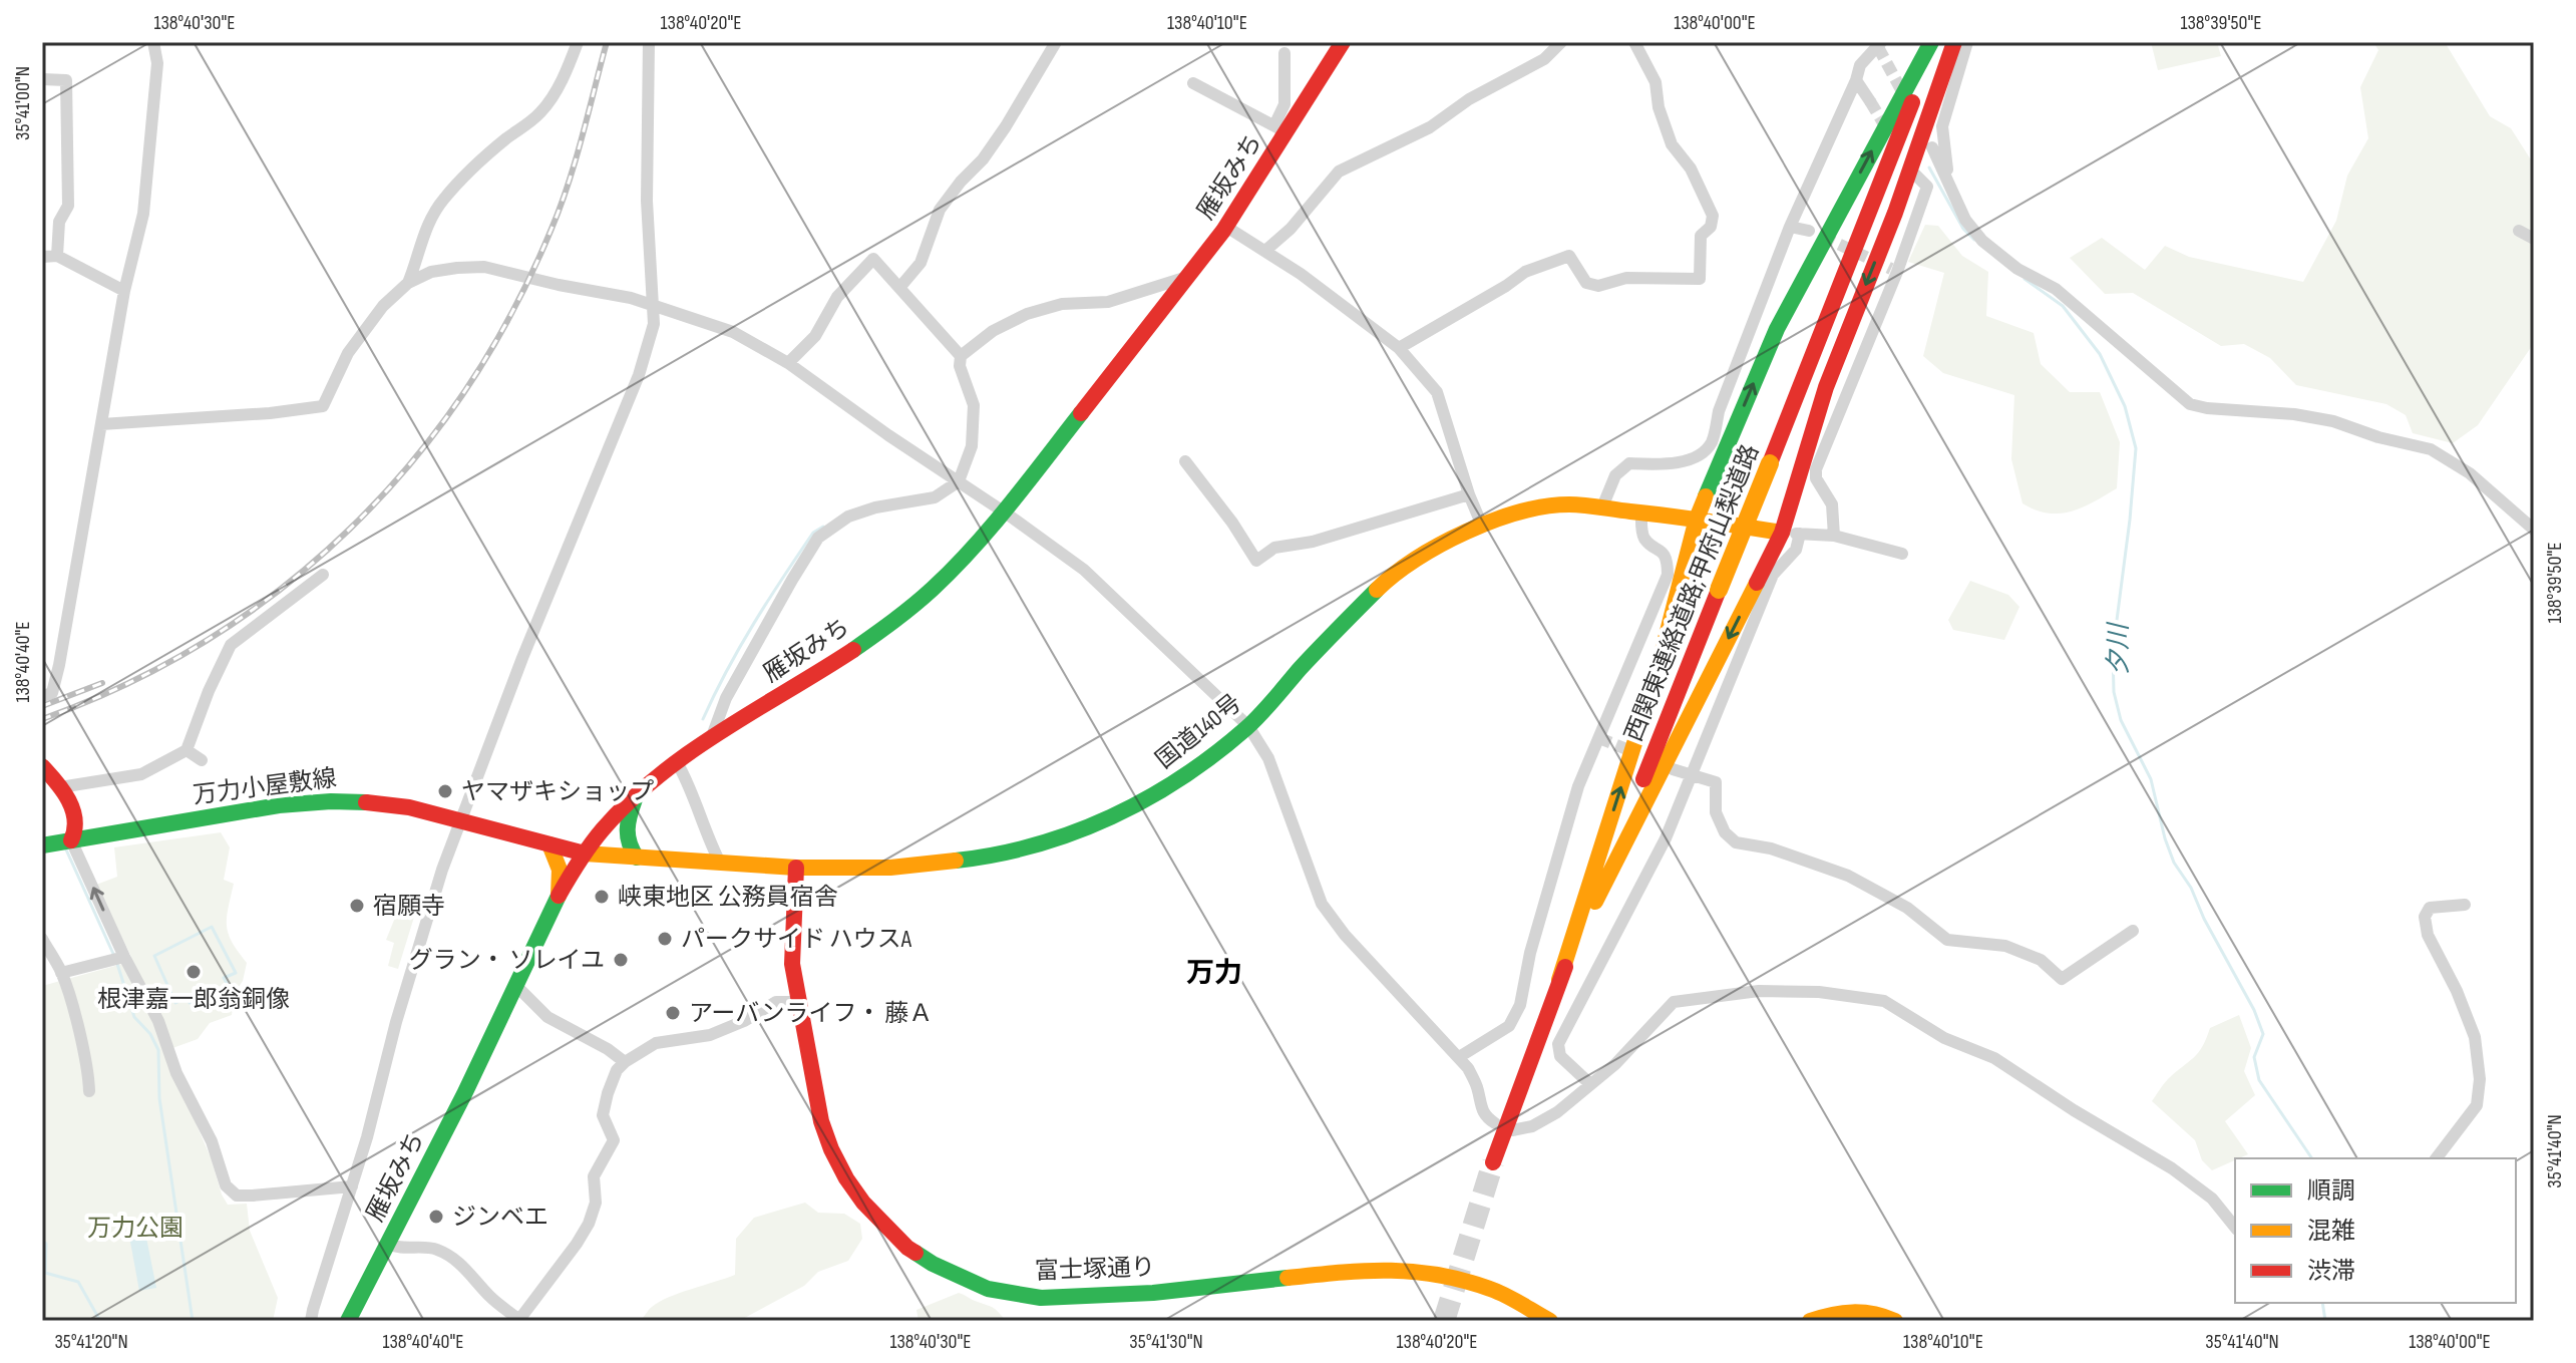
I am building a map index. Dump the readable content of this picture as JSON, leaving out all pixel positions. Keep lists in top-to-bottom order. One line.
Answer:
{"streets":{"main road":["雁坂みち","西関東連絡道路;甲府山梨道路","国道140号","万力小屋敷線","富士塚通り"]},"crossings":[["雁坂みち","国道140号"],["雁坂みち","万力小屋敷線"],["国道140号","万力小屋敷線"],["国道140号","富士塚通り"]],"districts":["万力"],"water":["夕川"],"parks":["万力公園"],"places":["ヤマザキショップ","峡東地区 公務員宿舎","宿願寺","パークサイド ハウスA","グラン・ ソレイユ","根津嘉一郎翁銅像","アーバンライフ・ 藤Ａ","ジンベエ"],"legend":["順調","混雑","渋滞"],"coordinates":["138°40'30\"E","138°40'20\"E","138°40'10\"E","138°40'00\"E","138°39'50\"E","35°41'00\"N","138°40'40\"E","35°41'40\"N","35°41'20\"N","35°41'30\"N"]}
